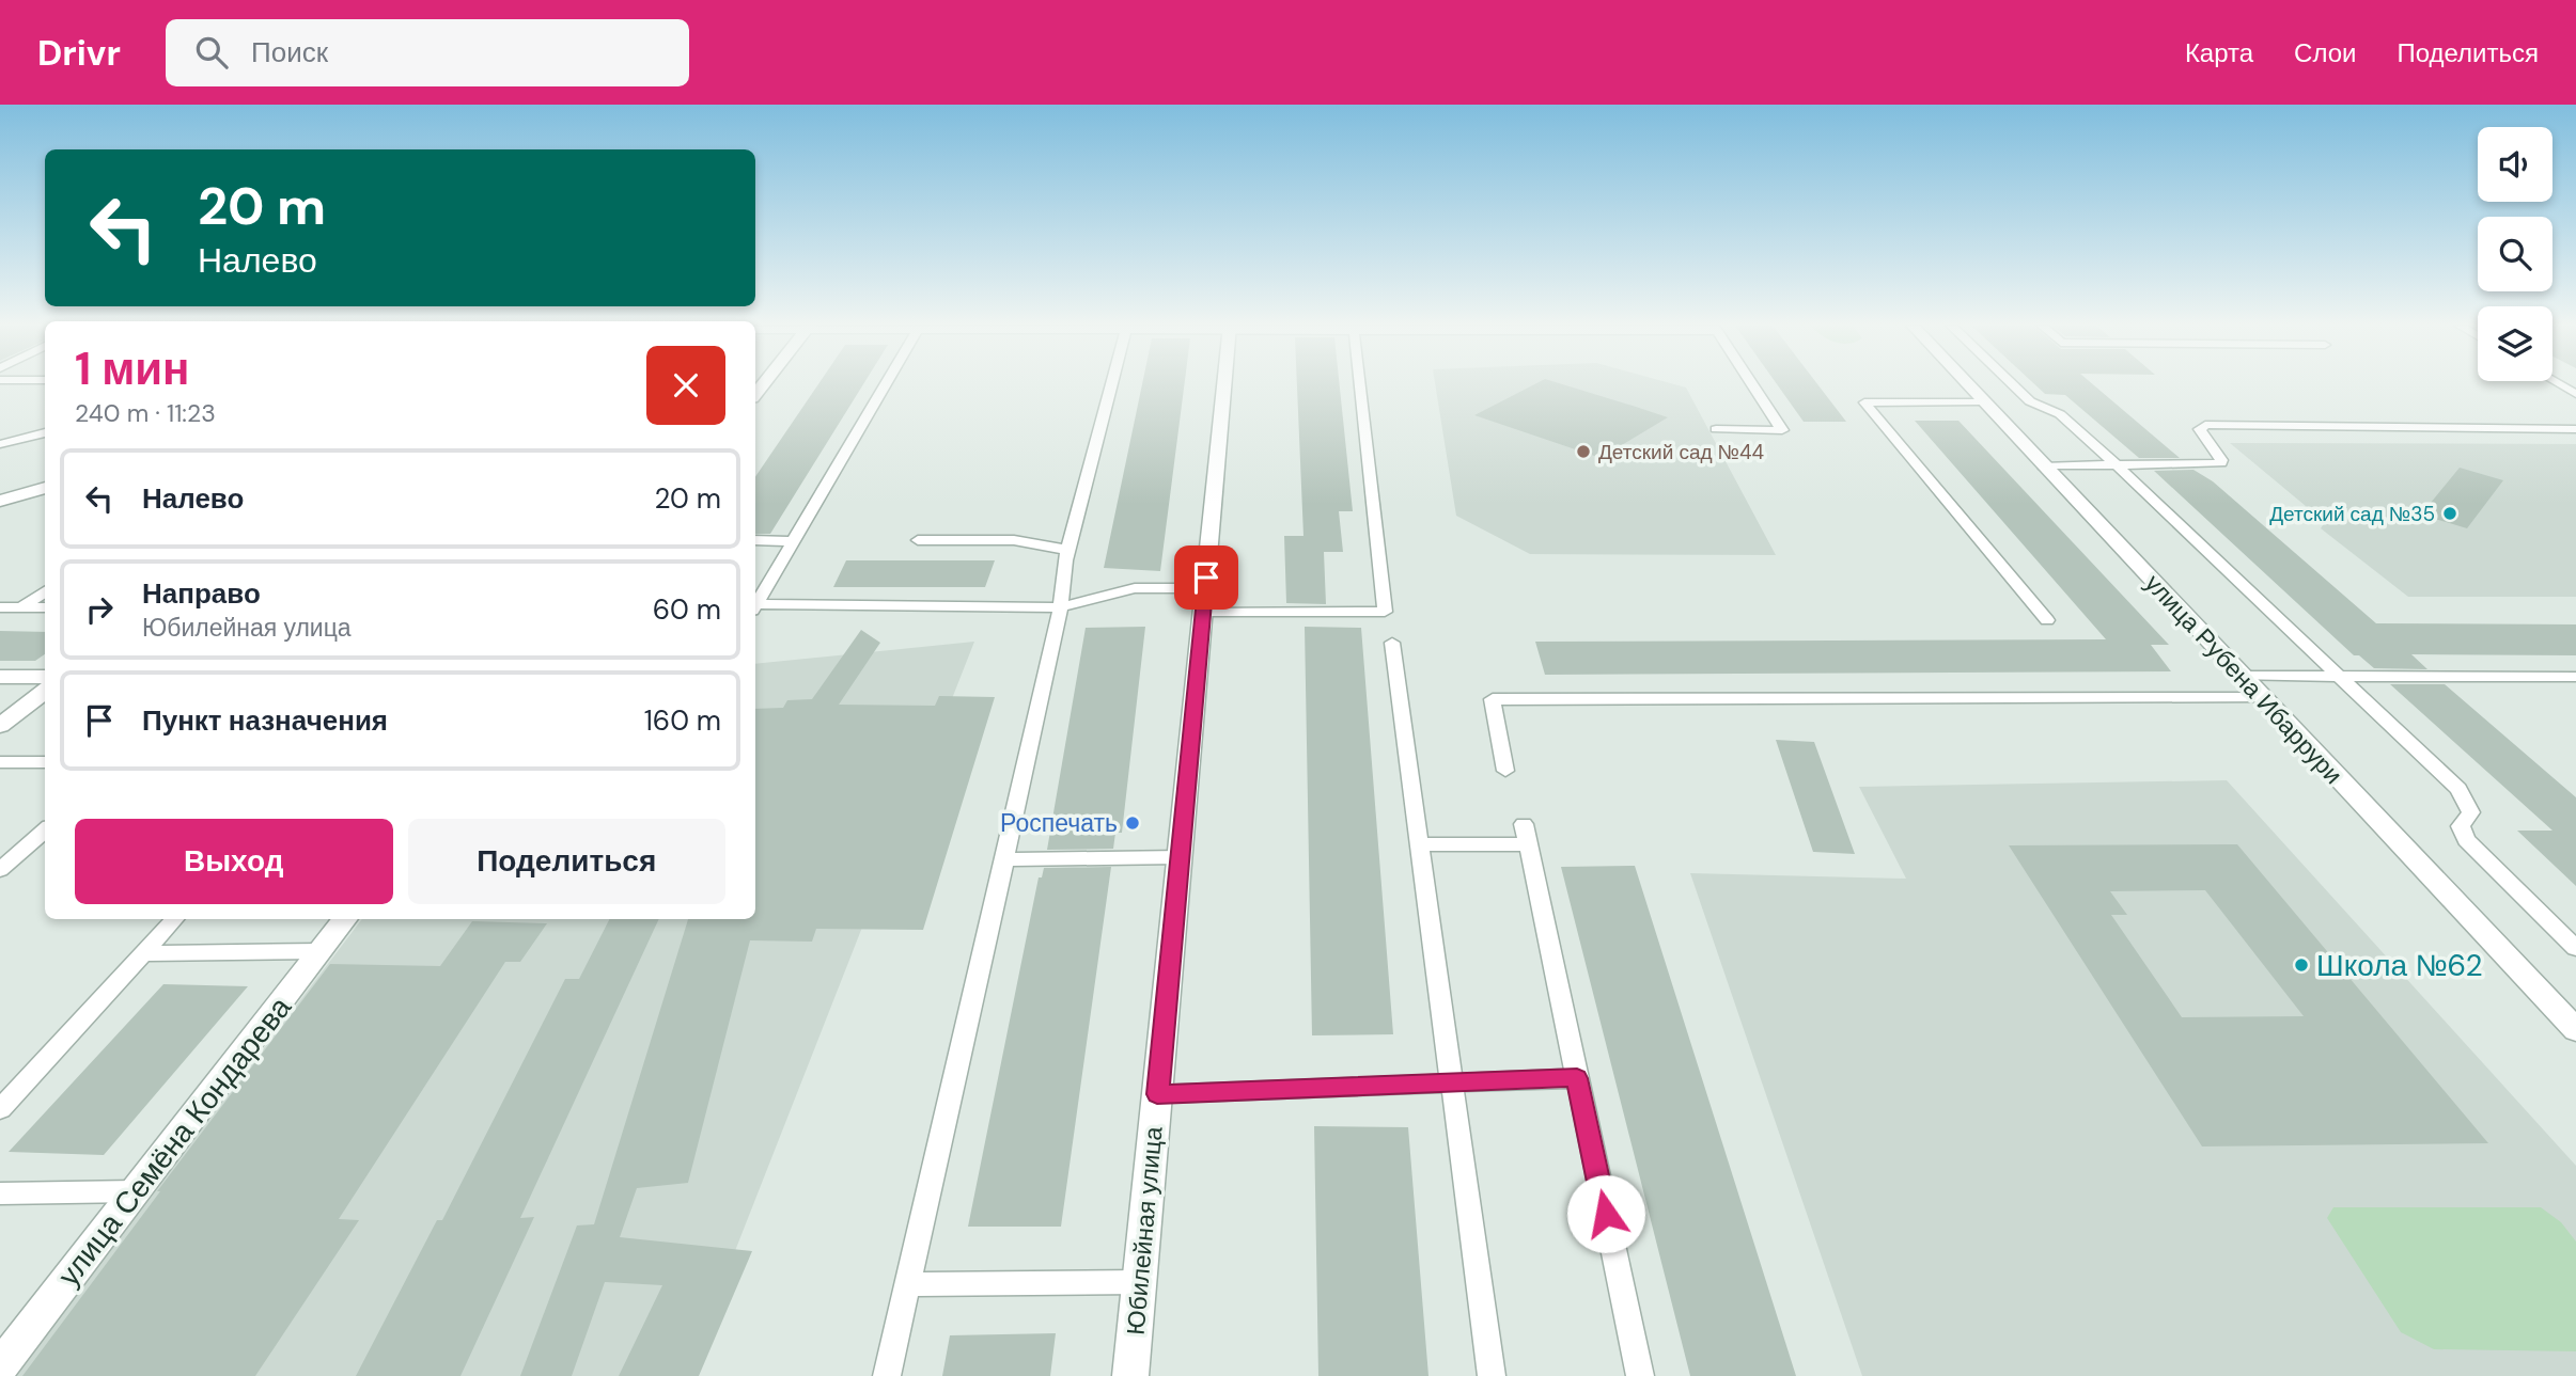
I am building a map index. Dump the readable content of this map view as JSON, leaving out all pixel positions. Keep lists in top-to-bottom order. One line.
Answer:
{"streets":{"street":["улица Рубена Ибаррури","улица Семёна Кондарева","Юбилейная улица"]},"places":["Детский сад №44","Детский сад №35","Роспечать","Школа №62"],"page":{"header":"Drivr","search":"Поиск","nav":["Карта","Слои","Поделиться"],"turn":["20 m","Налево"],"heading":["1 мин","240 m · 11:23"],"list":[{"name":"Налево","value":"20 m"},{"name":"Направо","note":"Юбилейная улица","value":"60 m"},{"name":"Пункт назначения","value":"160 m"}],"buttons":["Выход","Поделиться"]}}
